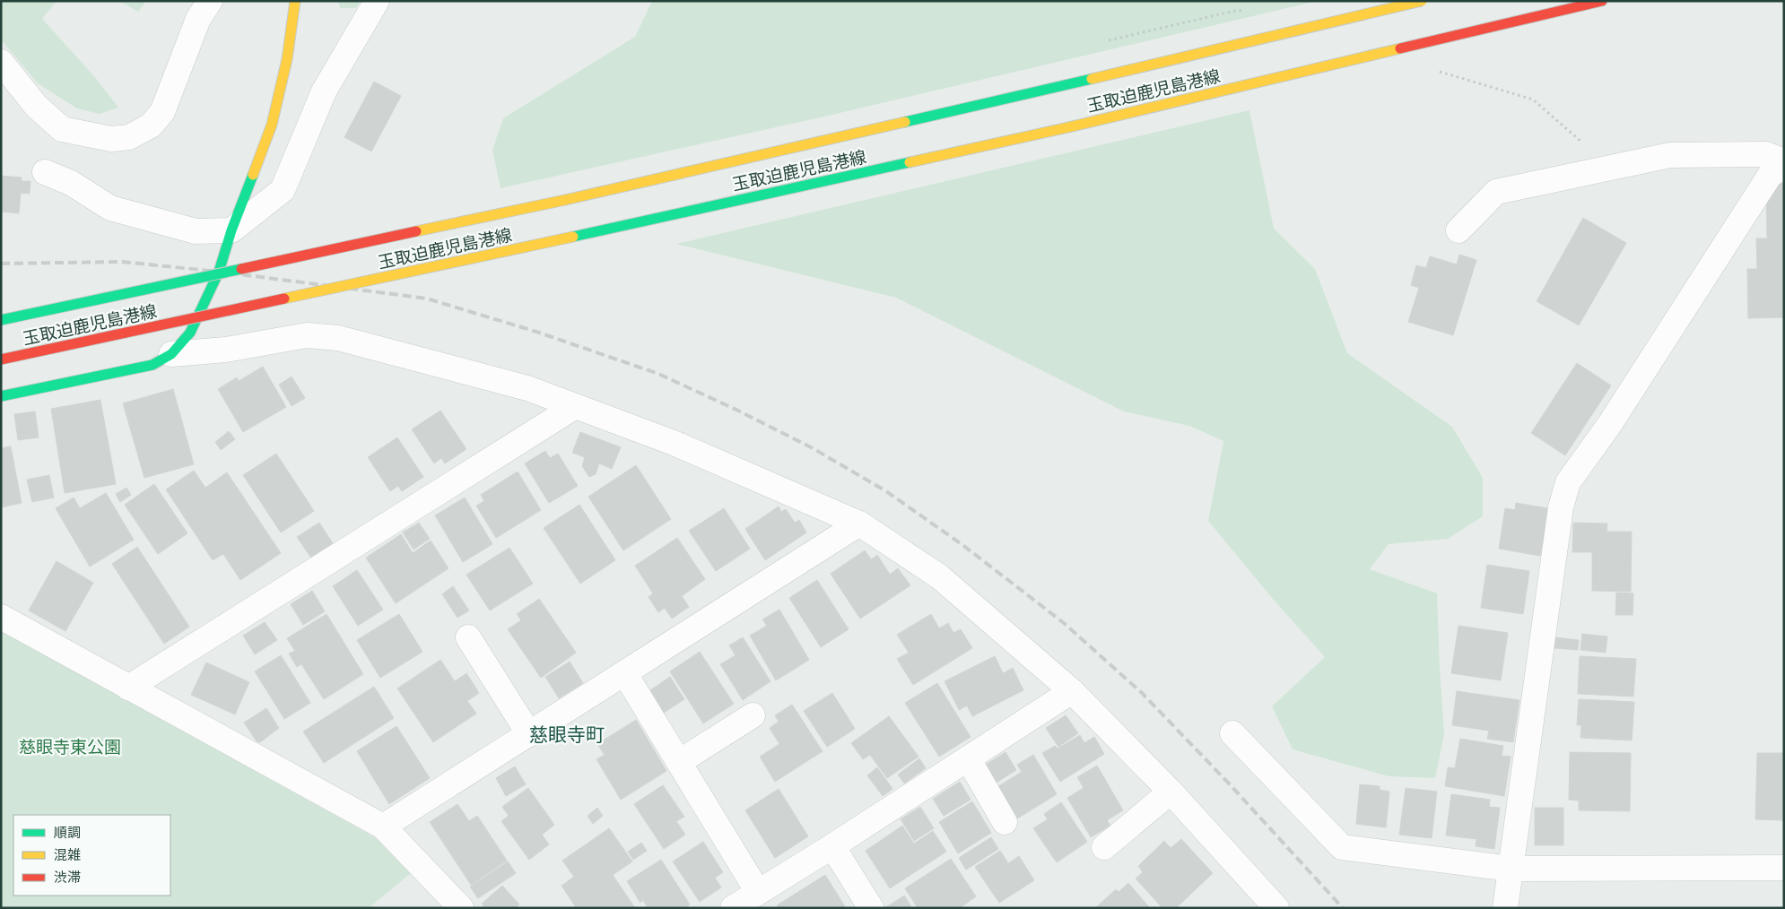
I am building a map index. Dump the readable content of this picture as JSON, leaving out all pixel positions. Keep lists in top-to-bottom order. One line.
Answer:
{"streets":{"main road":["玉取迫鹿児島港線"]},"districts":["慈眼寺町"],"parks":["慈眼寺東公園"],"legend":["順調","混雑","渋滞"]}
